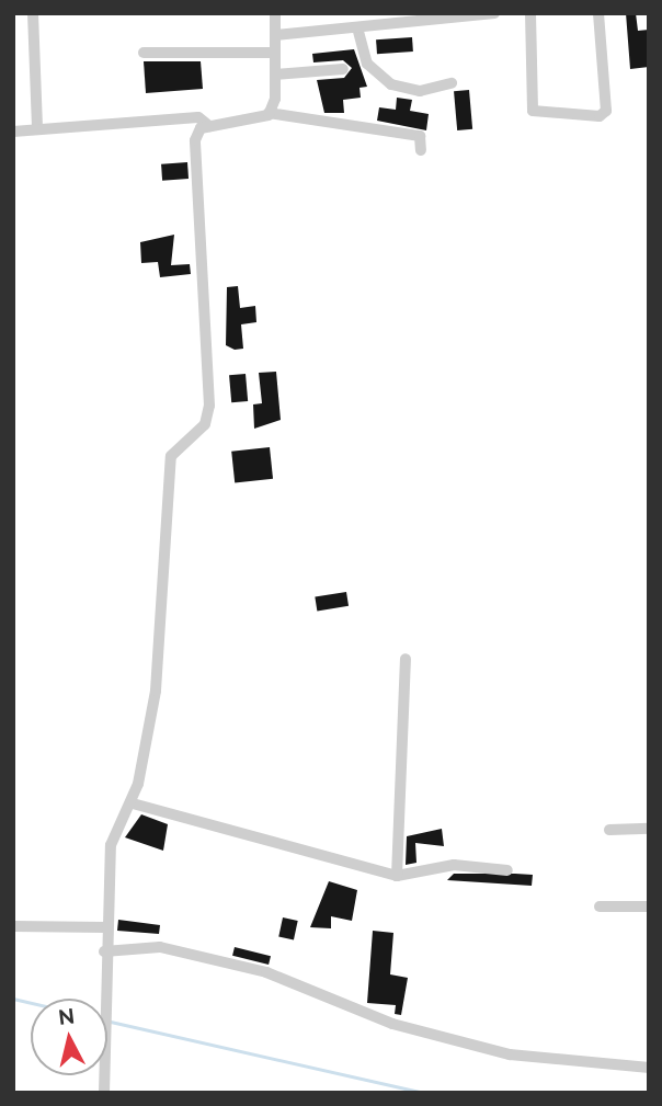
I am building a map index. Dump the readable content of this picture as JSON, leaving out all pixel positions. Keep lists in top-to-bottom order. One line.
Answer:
{"north":"top"}
